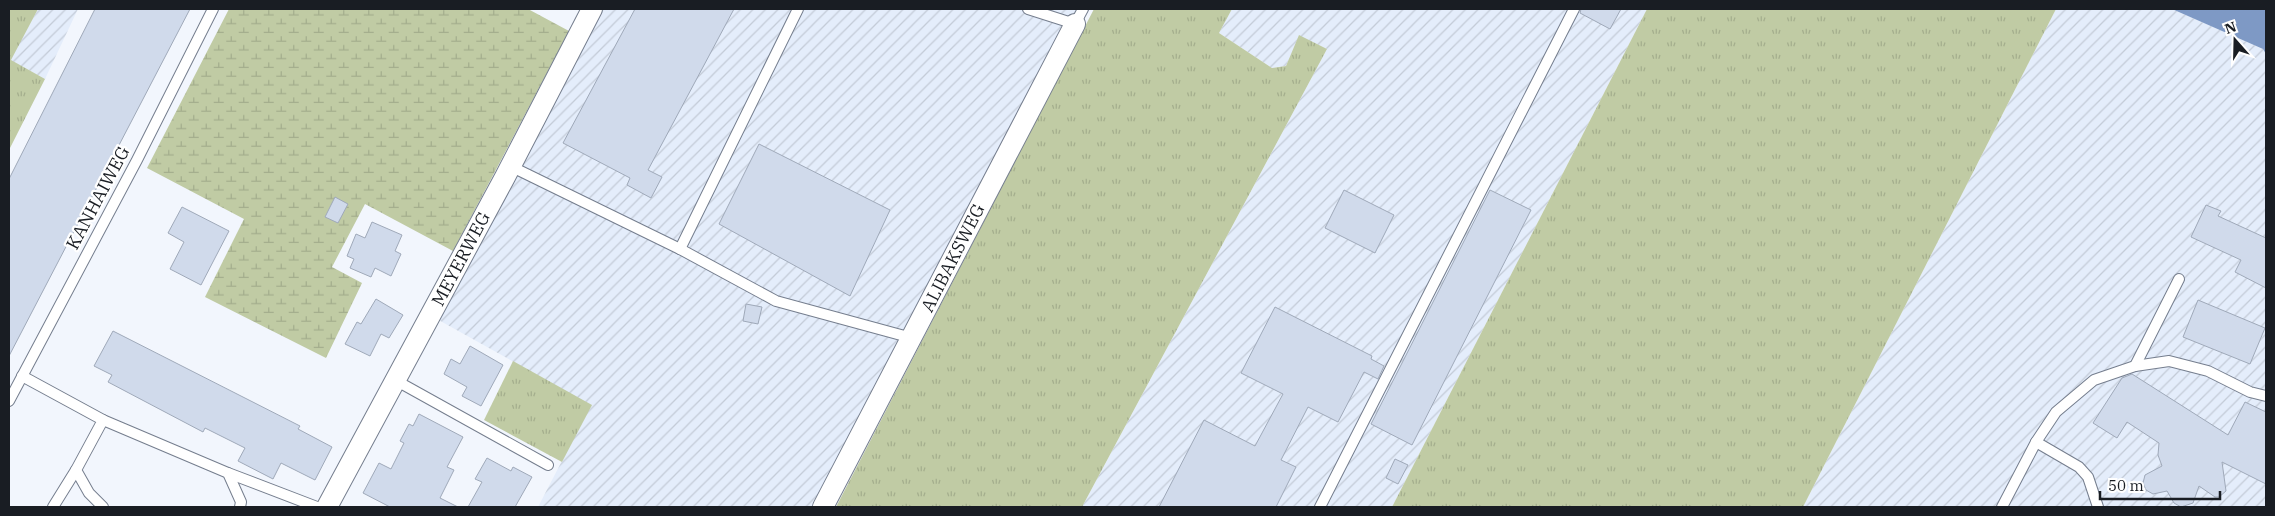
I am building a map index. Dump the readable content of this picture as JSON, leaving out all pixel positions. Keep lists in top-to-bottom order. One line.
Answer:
{"streets":{"street":["ALIBAKSWEG","MEYERWEG"],"lane":["KANHAIWEG"]},"scale_bar":"50 m","north":"top"}
